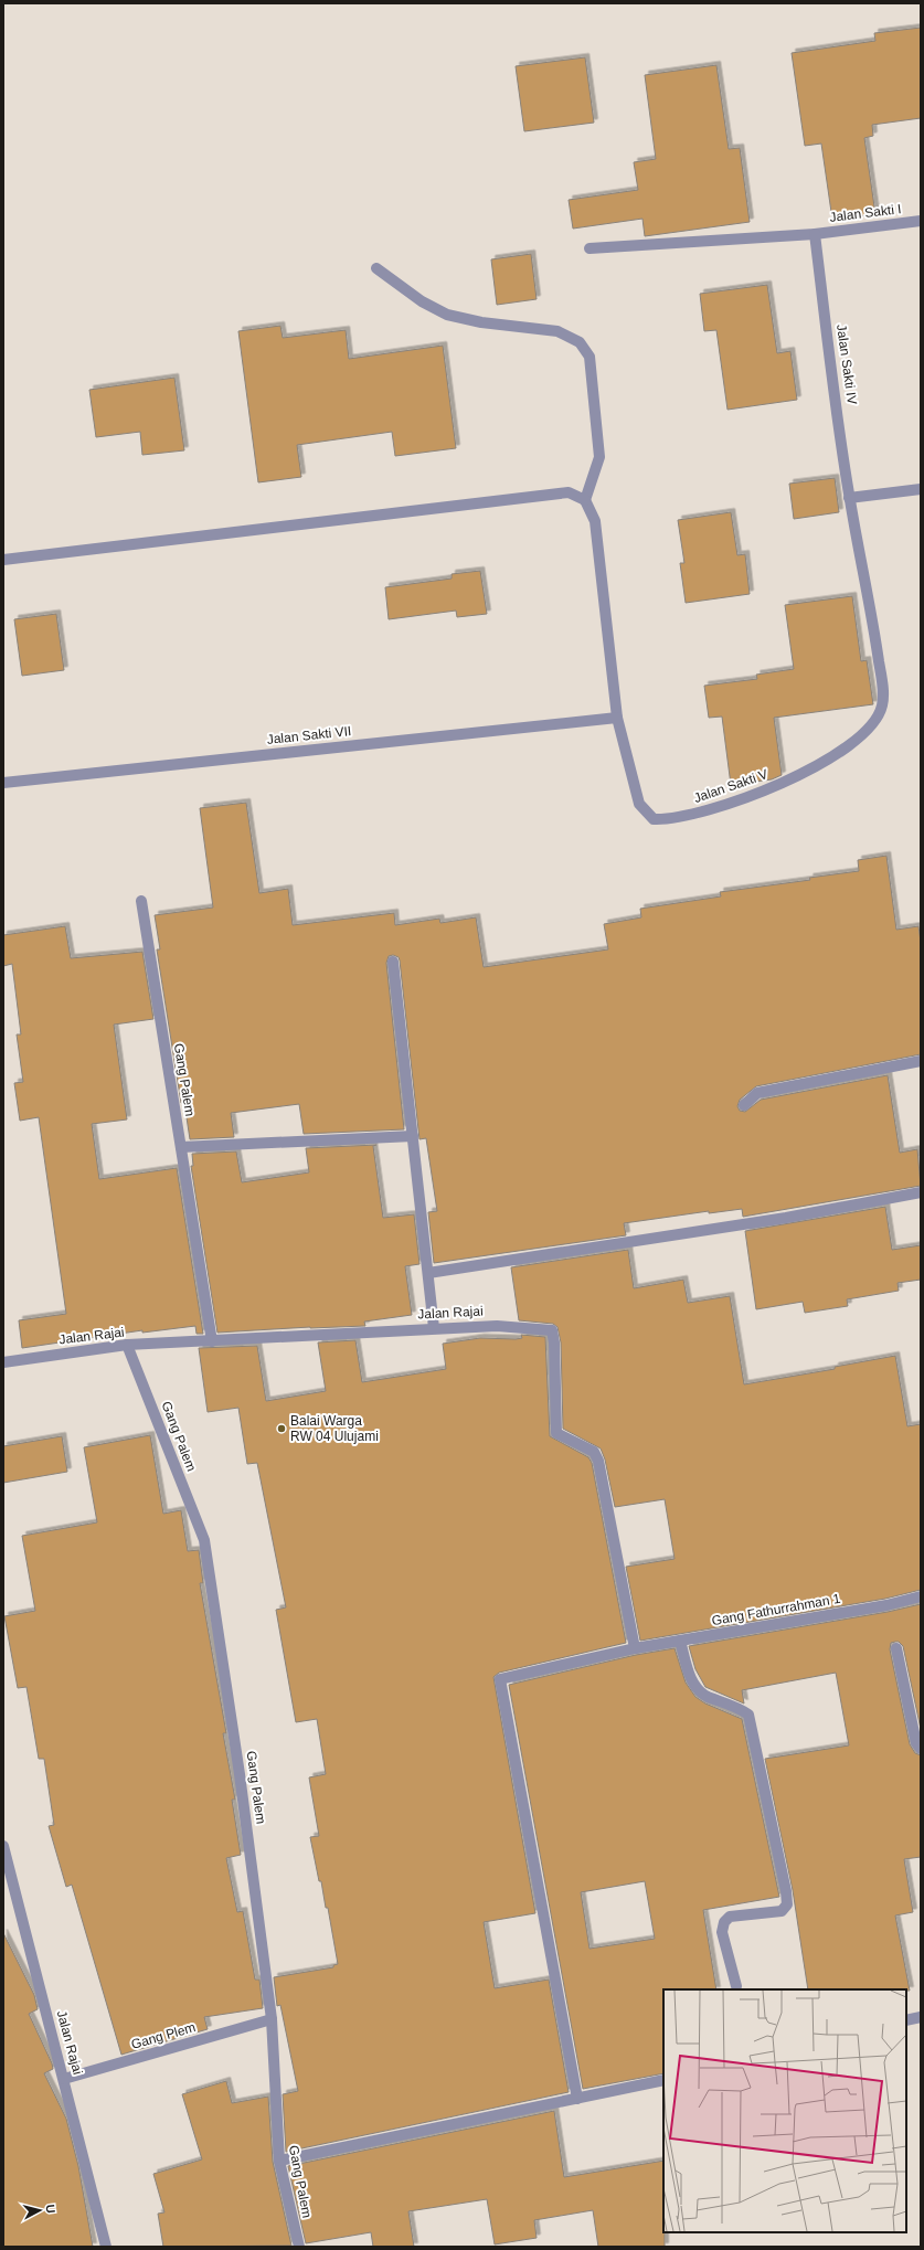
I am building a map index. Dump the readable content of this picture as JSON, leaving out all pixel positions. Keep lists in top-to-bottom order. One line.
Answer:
{"streets":{"street":["Jalan Sakti I","Jalan Sakti IV","Jalan Sakti VII","Jalan Sakti V","Gang Palem","Jalan Rajai","Gang Fathurrahman 1","Gang Plem"]},"crossings":[["Jalan Sakti I","Jalan Sakti IV"],["Jalan Sakti IV","Jalan Sakti V"],["Jalan Sakti VII","Jalan Sakti V"],["Gang Palem","Jalan Rajai"],["Gang Palem","Gang Plem"],["Jalan Rajai","Gang Fathurrahman 1"],["Jalan Rajai","Gang Plem"]],"places":["Balai Warga RW 04 Ulujami"],"north":"right"}
